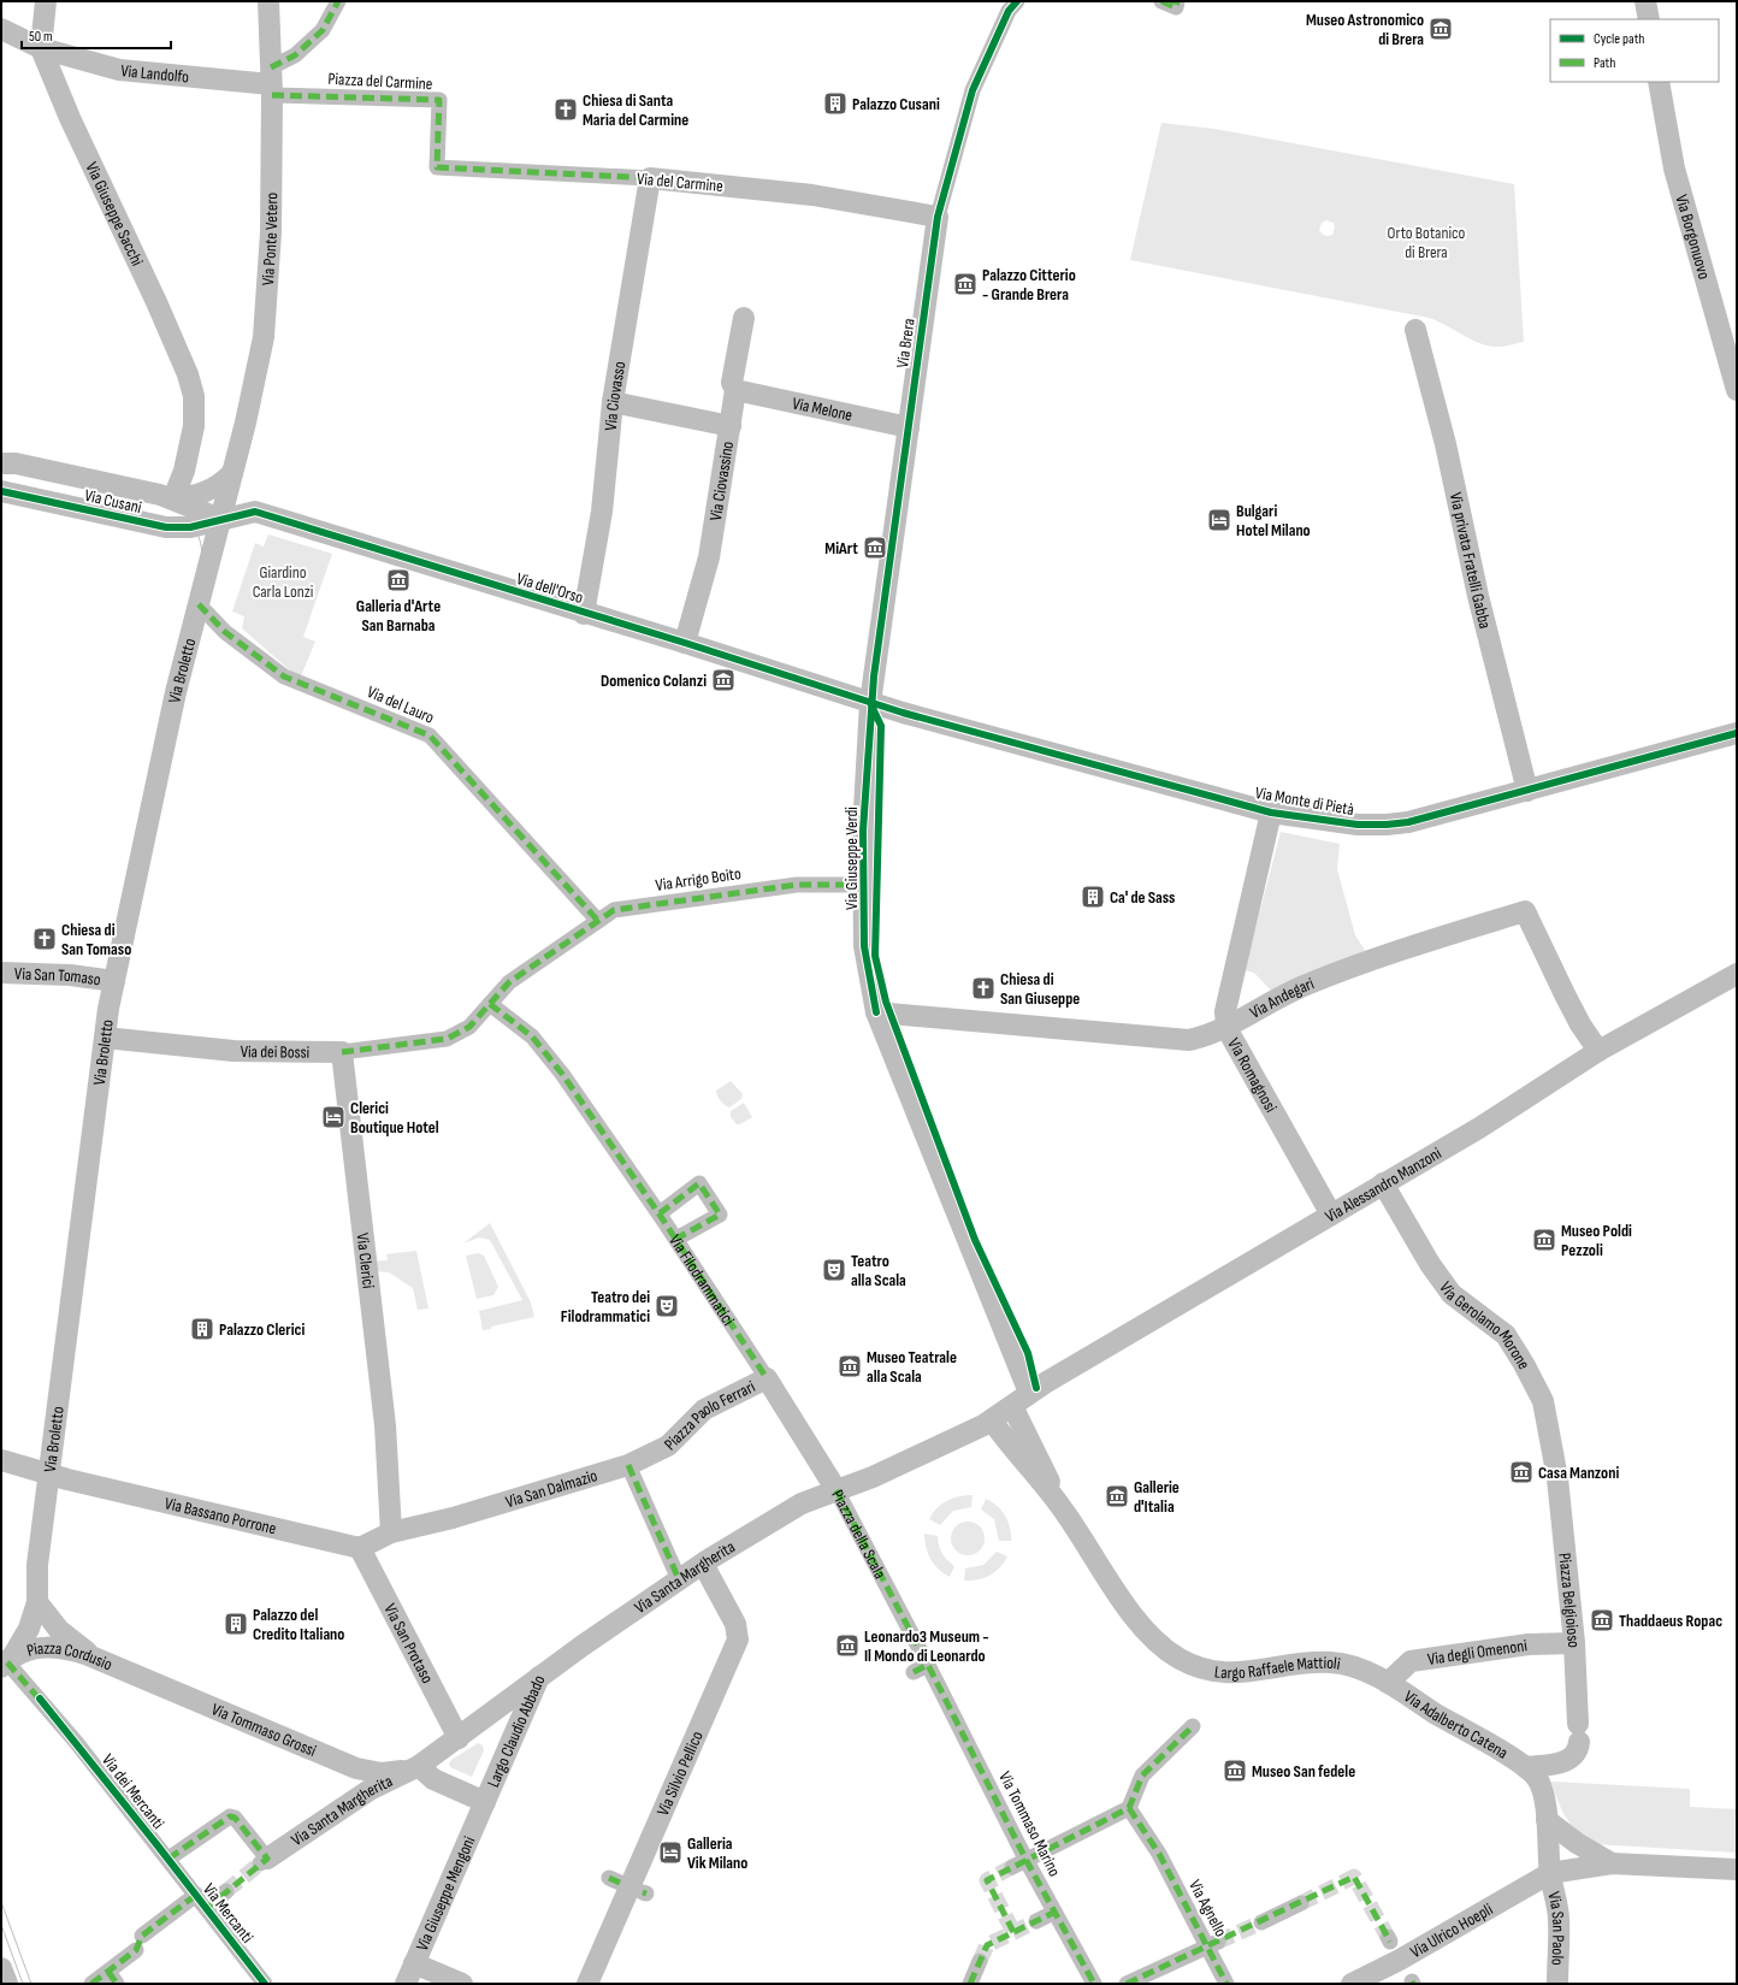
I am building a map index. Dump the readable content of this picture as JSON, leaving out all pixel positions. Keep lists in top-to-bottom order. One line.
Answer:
{"streets":{"street":["Via Landolfo","Piazza del Carmine","Via del Carmine","Via Giuseppe Sacchi","Via Borgonuovo","Via Ponte Vetero","Via Brera","Via Ciovasso","Via Melone","Via Ciovassino","Via Cusani","Via privata Fratelli Gabba","Via dell'Orso","Via Broletto","Via del Lauro","Via Monte di Pietà","Via Giuseppe Verdi","Via Arrigo Boito","Via San Tomaso","Via Andegari","Via dei Bossi","Via Romagnosi","Via Alessandro Manzoni","Via Clerici","Via Filodrammatici","Via Gerolamo Morone","Piazza Paolo Ferrari","Via San Dalmazio","Via Bassano Porrone","Piazza della Scala","Via Santa Margherita","Piazza Belgioioso","Via San Protaso","Via degli Omenoni","Piazza Cordusio","Largo Raffaele Mattioli","Via Adalberto Catena","Via Tommaso Grossi","Largo Claudio Abbado","Via Silvio Pellico","Via dei Mercanti","Via Tommaso Marino","Via Giuseppe Mengoni","Via Agnello","Via Mercanti","Via San Paolo","Via Ulrico Hoepli"]},"crossings":[["Via Landolfo","Piazza del Carmine"],["Via Landolfo","Via Giuseppe Sacchi"],["Via Landolfo","Via Ponte Vetero"],["Piazza del Carmine","Via del Carmine"],["Piazza del Carmine","Via Ponte Vetero"],["Via del Carmine","Via Brera"],["Via del Carmine","Via Ciovasso"],["Via Giuseppe Sacchi","Via Cusani"],["Via Ponte Vetero","Via Cusani"],["Via Ponte Vetero","Via dell'Orso"],["Via Ponte Vetero","Via Broletto"],["Via Brera","Via Melone"],["Via Brera","Via dell'Orso"],["Via Brera","Via Monte di Pietà"],["Via Brera","Via Giuseppe Verdi"],["Via Ciovasso","Via dell'Orso"],["Via Melone","Via Ciovassino"],["Via Ciovassino","Via dell'Orso"],["Via Cusani","Via dell'Orso"],["Via Cusani","Via Broletto"],["Via privata Fratelli Gabba","Via Monte di Pietà"],["Via dell'Orso","Via Broletto"],["Via dell'Orso","Via Monte di Pietà"],["Via dell'Orso","Via Giuseppe Verdi"],["Via Broletto","Via del Lauro"],["Via Broletto","Via San Tomaso"],["Via Broletto","Via dei Bossi"],["Via Broletto","Via Bassano Porrone"],["Via Broletto","Piazza Cordusio"],["Via del Lauro","Via Arrigo Boito"],["Via Monte di Pietà","Via Giuseppe Verdi"],["Via Monte di Pietà","Via Romagnosi"],["Via Giuseppe Verdi","Via Arrigo Boito"],["Via Giuseppe Verdi","Via Andegari"],["Via Giuseppe Verdi","Via Alessandro Manzoni"],["Via Giuseppe Verdi","Piazza della Scala"],["Via Arrigo Boito","Via dei Bossi"],["Via Arrigo Boito","Via Filodrammatici"],["Via Andegari","Via Romagnosi"],["Via Andegari","Via Alessandro Manzoni"],["Via dei Bossi","Via Clerici"],["Via Romagnosi","Via Alessandro Manzoni"],["Via Alessandro Manzoni","Via Gerolamo Morone"],["Via Alessandro Manzoni","Piazza della Scala"],["Via Clerici","Via San Dalmazio"],["Via Filodrammatici","Piazza Paolo Ferrari"],["Via Filodrammatici","Piazza della Scala"],["Via Filodrammatici","Via Santa Margherita"],["Via Gerolamo Morone","Piazza Belgioioso"],["Piazza Paolo Ferrari","Via San Dalmazio"],["Via Bassano Porrone","Via San Protaso"],["Piazza della Scala","Via Santa Margherita"],["Piazza della Scala","Via Tommaso Marino"],["Via Santa Margherita","Via Tommaso Grossi"],["Via Santa Margherita","Largo Claudio Abbado"],["Via Santa Margherita","Via Silvio Pellico"],["Piazza Belgioioso","Via degli Omenoni"],["Piazza Belgioioso","Via Adalberto Catena"],["Via San Protaso","Largo Claudio Abbado"],["Via degli Omenoni","Largo Raffaele Mattioli"],["Via degli Omenoni","Via Adalberto Catena"],["Piazza Cordusio","Via Tommaso Grossi"],["Piazza Cordusio","Via dei Mercanti"],["Largo Raffaele Mattioli","Via Adalberto Catena"],["Via Adalberto Catena","Via San Paolo"],["Via Tommaso Grossi","Largo Claudio Abbado"],["Largo Claudio Abbado","Via Giuseppe Mengoni"],["Via dei Mercanti","Via Mercanti"],["Via San Paolo","Via Ulrico Hoepli"]],"parks":["Orto Botanico di Brera","Giardino Carla Lonzi"],"places":{"museum":["Museo Astronomico di Brera","Palazzo Citterio - Grande Brera","MiArt","Galleria d'Arte San Barnaba","Domenico Colanzi","Museo Poldi Pezzoli","Museo Teatrale alla Scala","Casa Manzoni","Gallerie d'Italia","Thaddaeus Ropac","Leonardo3 Museum - Il Mondo di Leonardo","Museo San fedele"],"building":["Palazzo Cusani","Ca' de Sass","Palazzo Clerici","Palazzo del Credito Italiano"],"church":["Chiesa di Santa Maria del Carmine","Chiesa di San Tomaso","Chiesa di San Giuseppe"],"hotel":["Bulgari Hotel Milano","Clerici Boutique Hotel","Galleria Vik Milano"],"theatre":["Teatro alla Scala","Teatro dei Filodrammatici"]},"legend":["Cycle path","Path"],"scale_bar":"50 m"}
